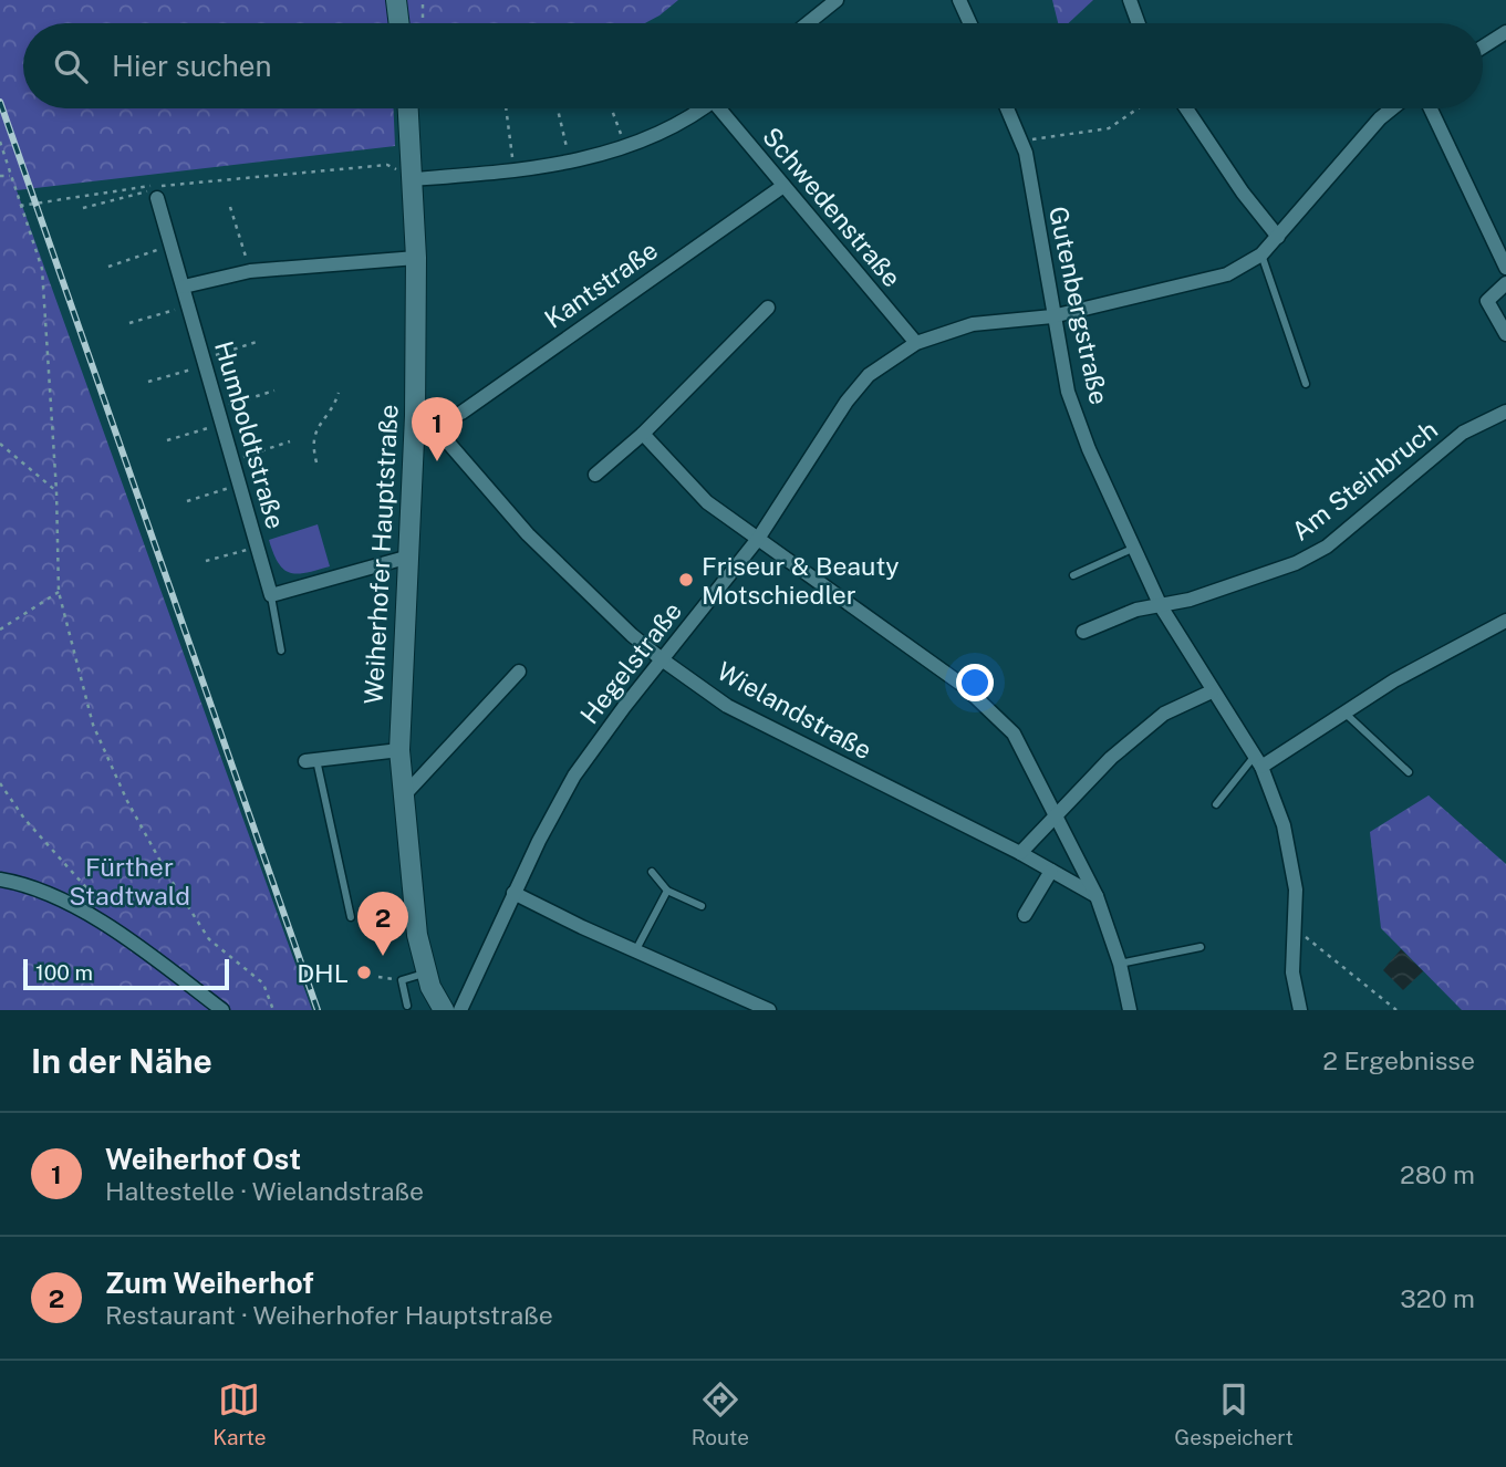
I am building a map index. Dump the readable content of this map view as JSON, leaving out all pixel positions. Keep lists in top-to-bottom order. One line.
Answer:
{"streets":{"street":["Schwedenstraße","Kantstraße","Gutenbergstraße","Humboldtstraße","Am Steinbruch","Weiherhofer Hauptstraße","Hegelstraße","Wielandstraße"]},"crossings":[["Schwedenstraße","Kantstraße"],["Schwedenstraße","Hegelstraße"],["Kantstraße","Wielandstraße"],["Gutenbergstraße","Am Steinbruch"],["Gutenbergstraße","Hegelstraße"],["Hegelstraße","Wielandstraße"]],"parks":["Fürther Stadtwald"],"places":["Friseur & Beauty Motschiedler","DHL"],"scale_bar":"100 m","page":{"search":"Hier suchen","pins":["1","2"],"scale":"100 m","heading":["In der Nähe","2 Ergebnisse"],"list":[{"mark":"1","name":"Weiherhof Ost","note":"Haltestelle · Wielandstraße","value":"280 m"},{"mark":"2","name":"Zum Weiherhof","note":"Restaurant · Weiherhofer Hauptstraße","value":"320 m"}],"nav":["Karte","Route","Gespeichert"]}}
